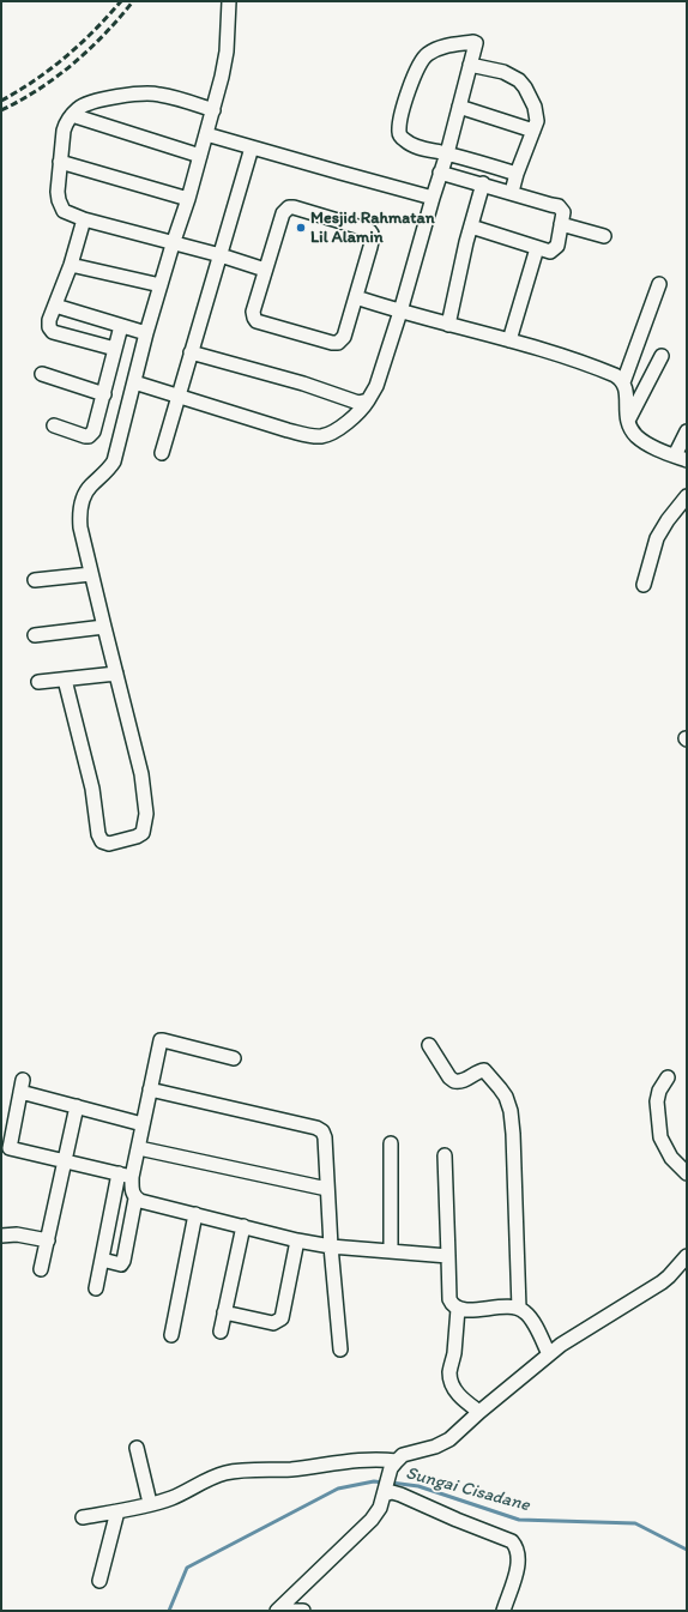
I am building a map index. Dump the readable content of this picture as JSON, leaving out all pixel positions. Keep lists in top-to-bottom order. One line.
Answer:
{"water":["Sungai Cisadane"],"places":["Mesjid Rahmatan Lil Alamin"]}
